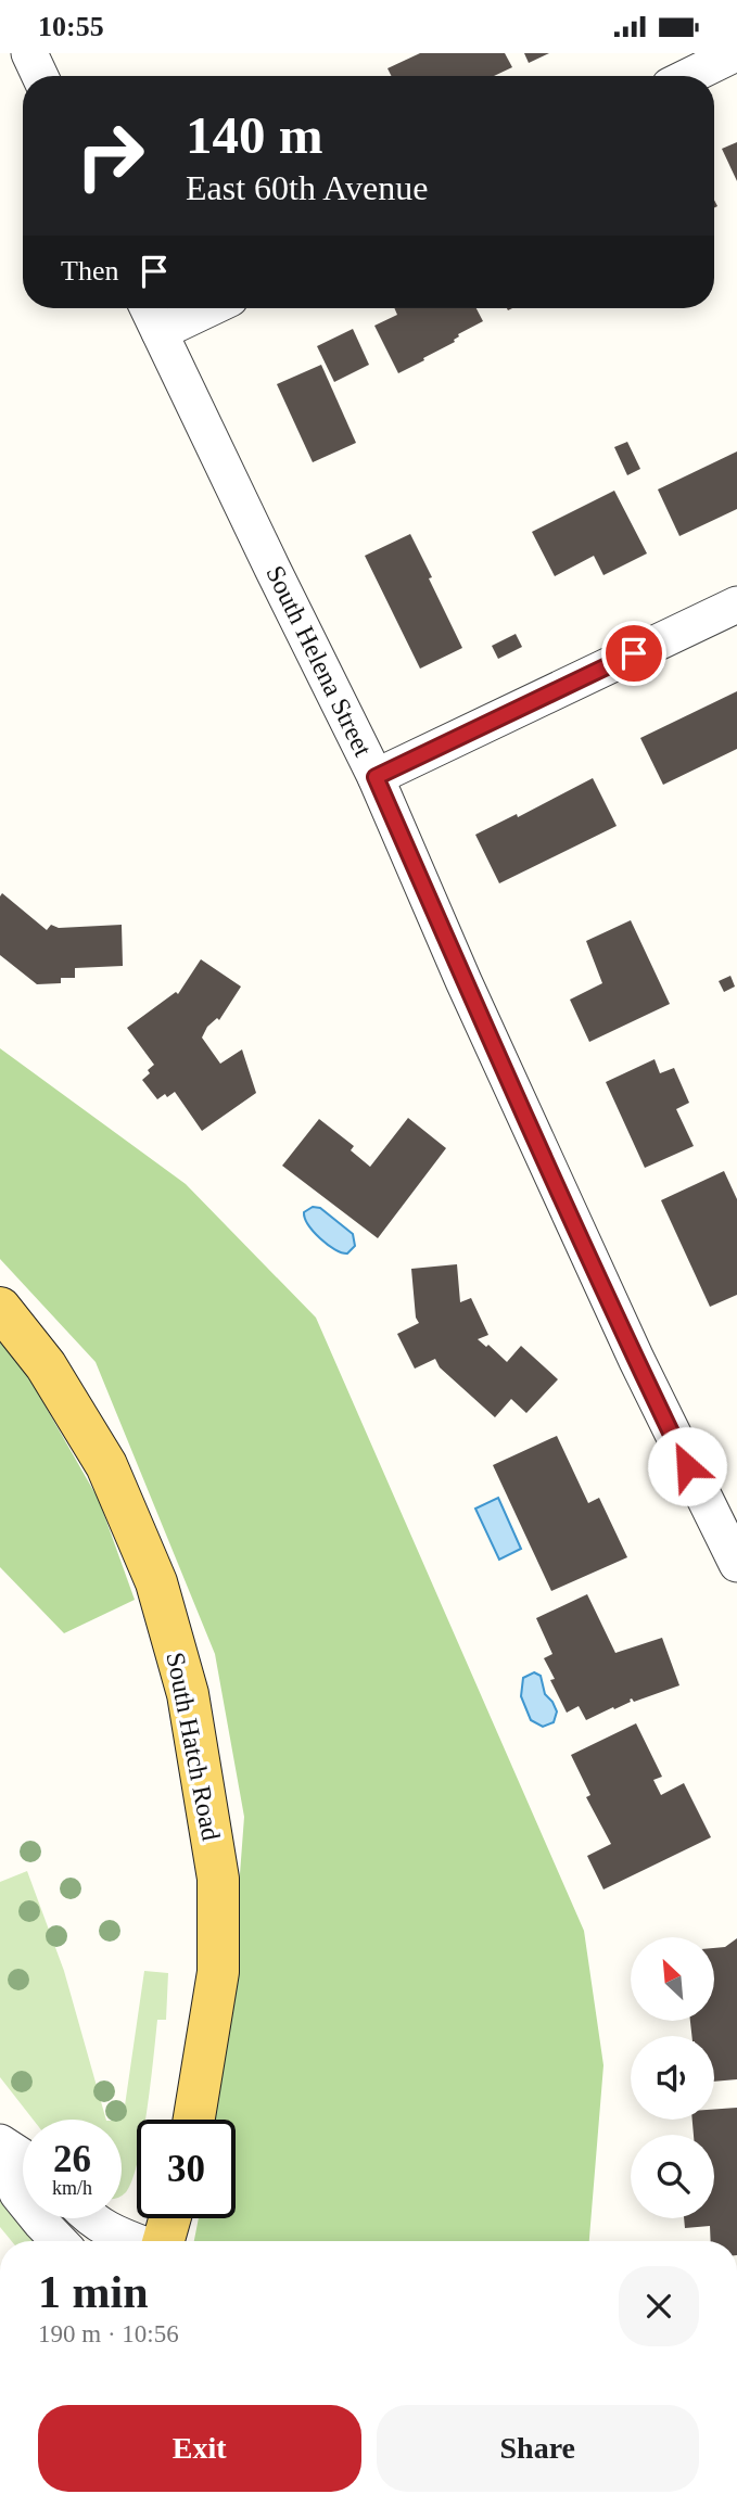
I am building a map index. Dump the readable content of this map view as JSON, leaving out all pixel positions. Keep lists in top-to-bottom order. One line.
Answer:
{"streets":{"main road":["South Hatch Road"],"street":["South Helena Street"]},"north":"top left","page":{"status":"10:55","turn":["140 m","East 60th Avenue"],"then":"Then","speed":"26 km/h","limit":"30","heading":["1 min","190 m · 10:56"],"buttons":["Exit","Share"]}}
